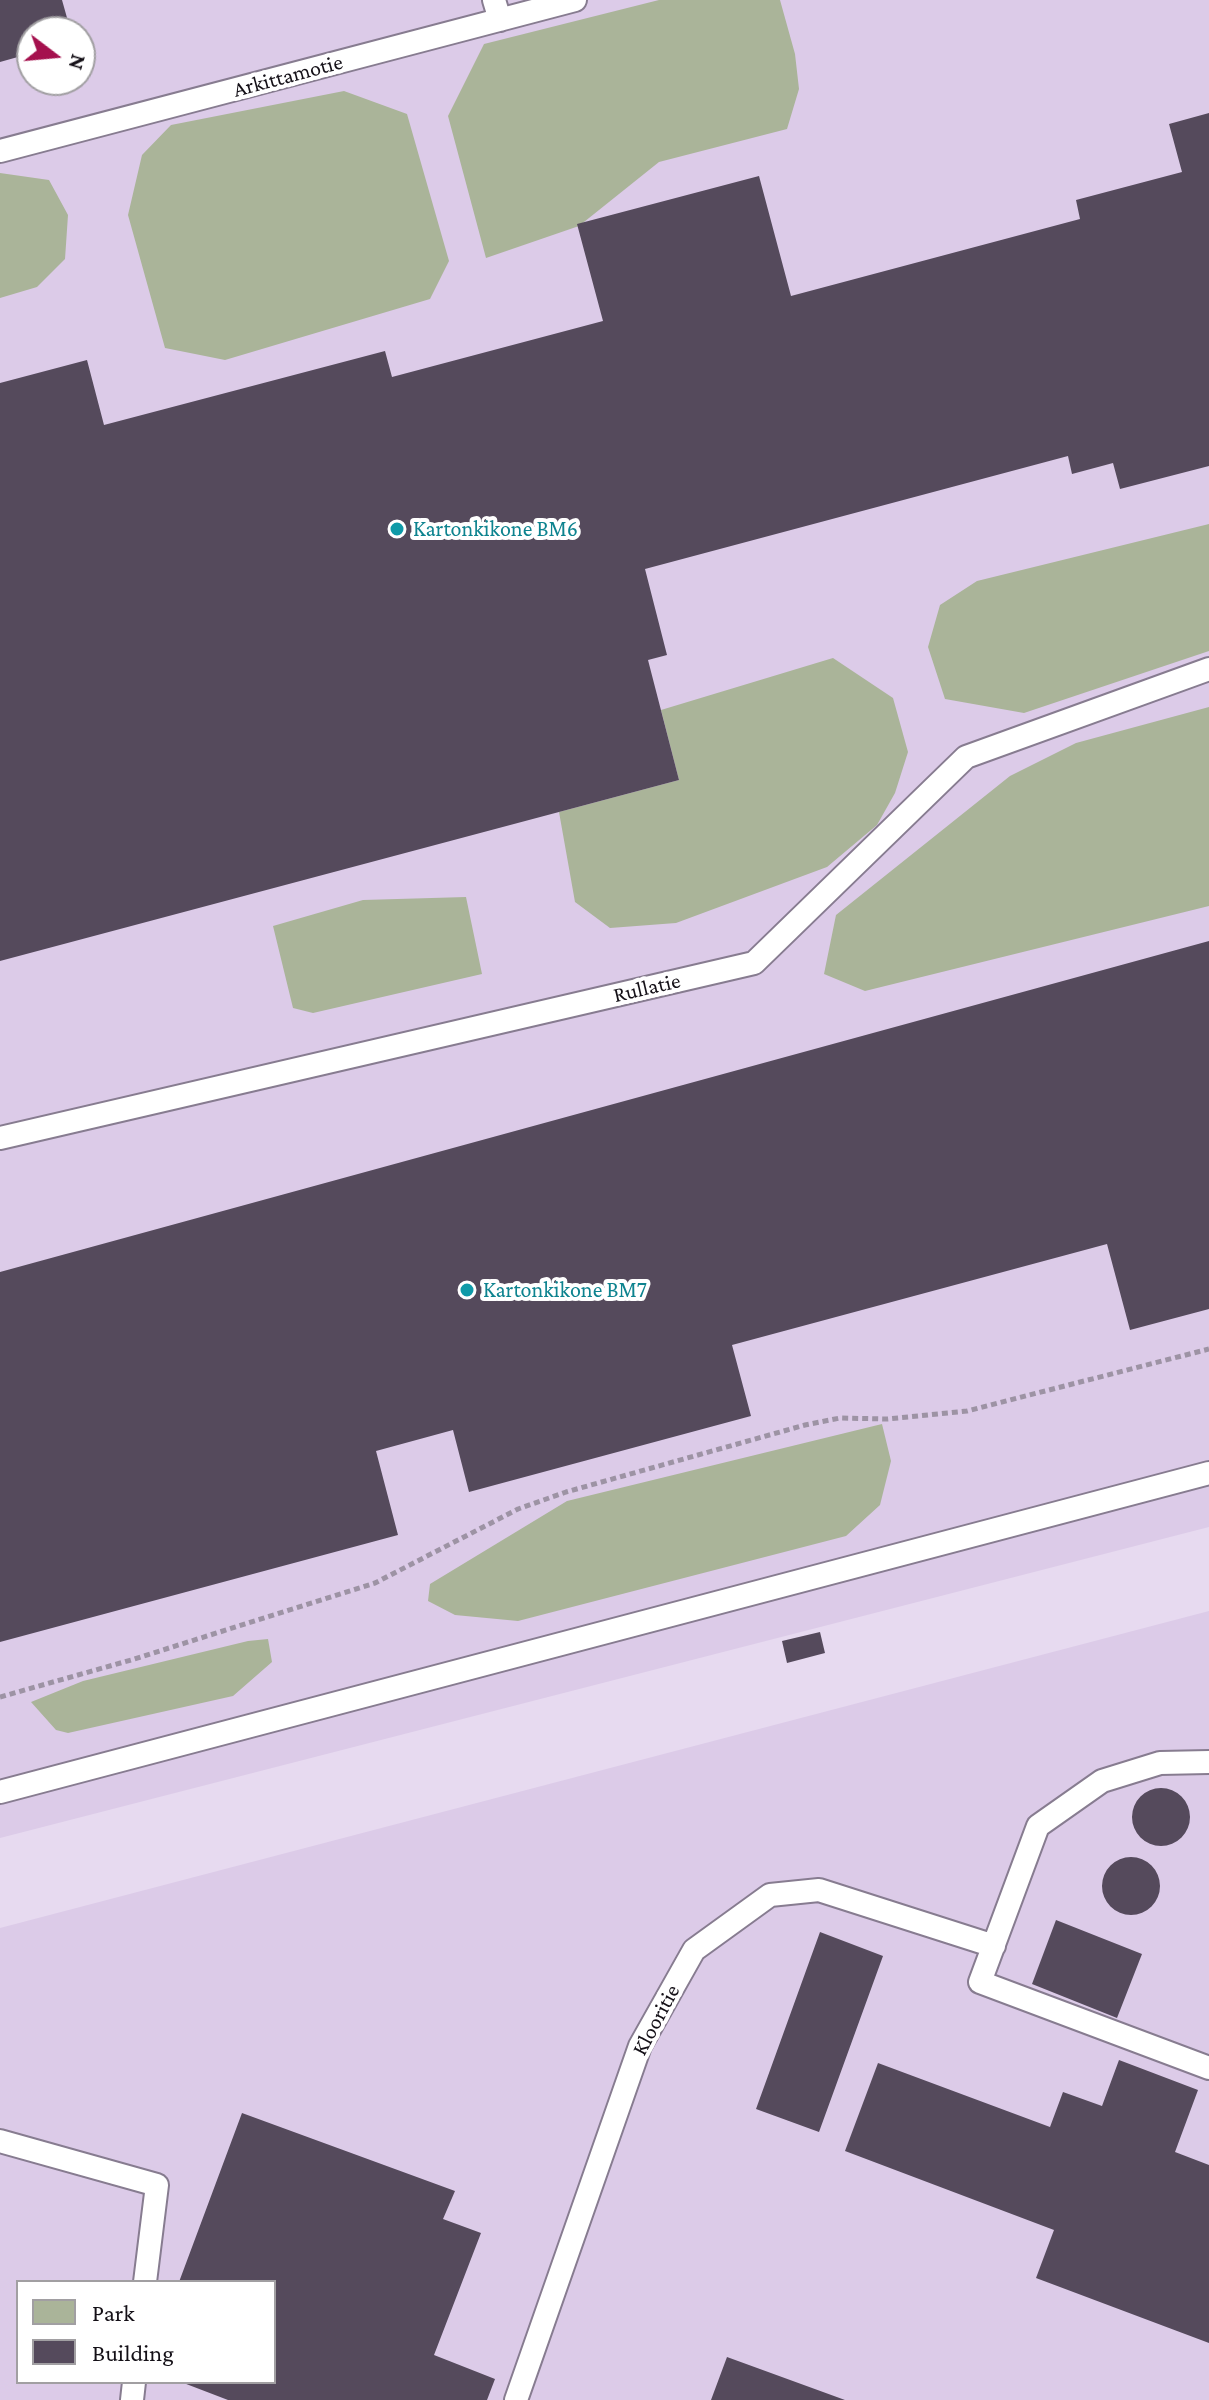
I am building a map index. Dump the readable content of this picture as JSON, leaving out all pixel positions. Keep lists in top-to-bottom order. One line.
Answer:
{"streets":{"lane":["Arkittamotie","Rullatie","Klooritie"]},"places":["Kartonkikone BM6","Kartonkikone BM7"],"legend":["Park","Building"],"north":"right"}
